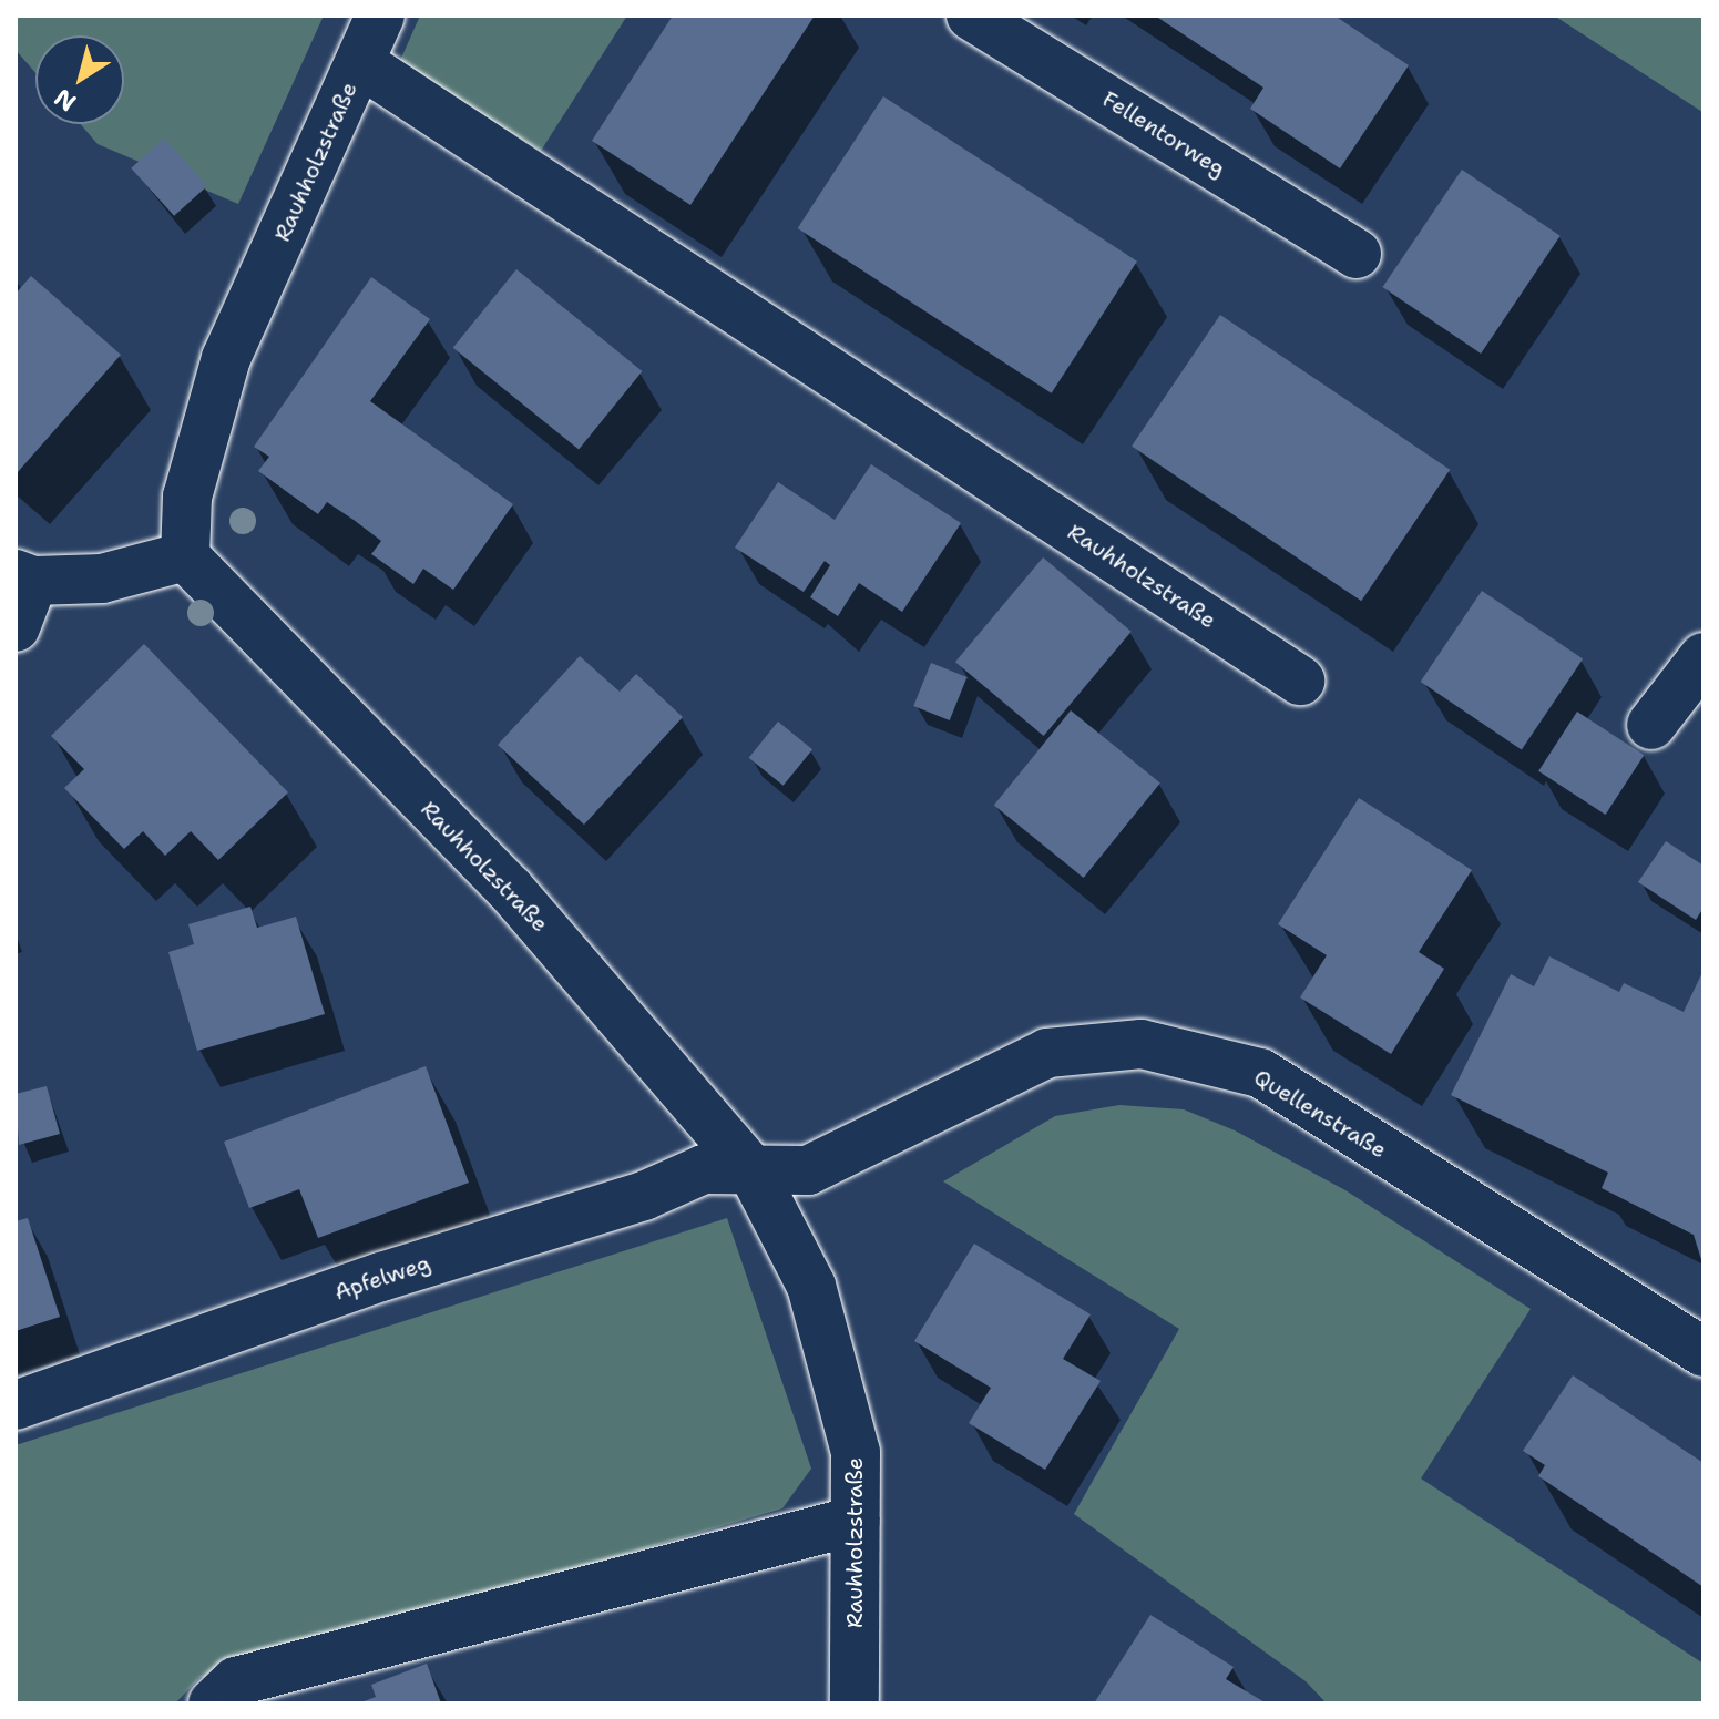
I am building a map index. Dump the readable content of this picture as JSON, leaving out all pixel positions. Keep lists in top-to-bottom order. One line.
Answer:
{"streets":{"street":["Fellentorweg","Rauhholzstraße","Quellenstraße","Apfelweg"]},"crossings":[["Rauhholzstraße","Quellenstraße"],["Rauhholzstraße","Apfelweg"],["Quellenstraße","Apfelweg"]],"north":"bottom left"}
